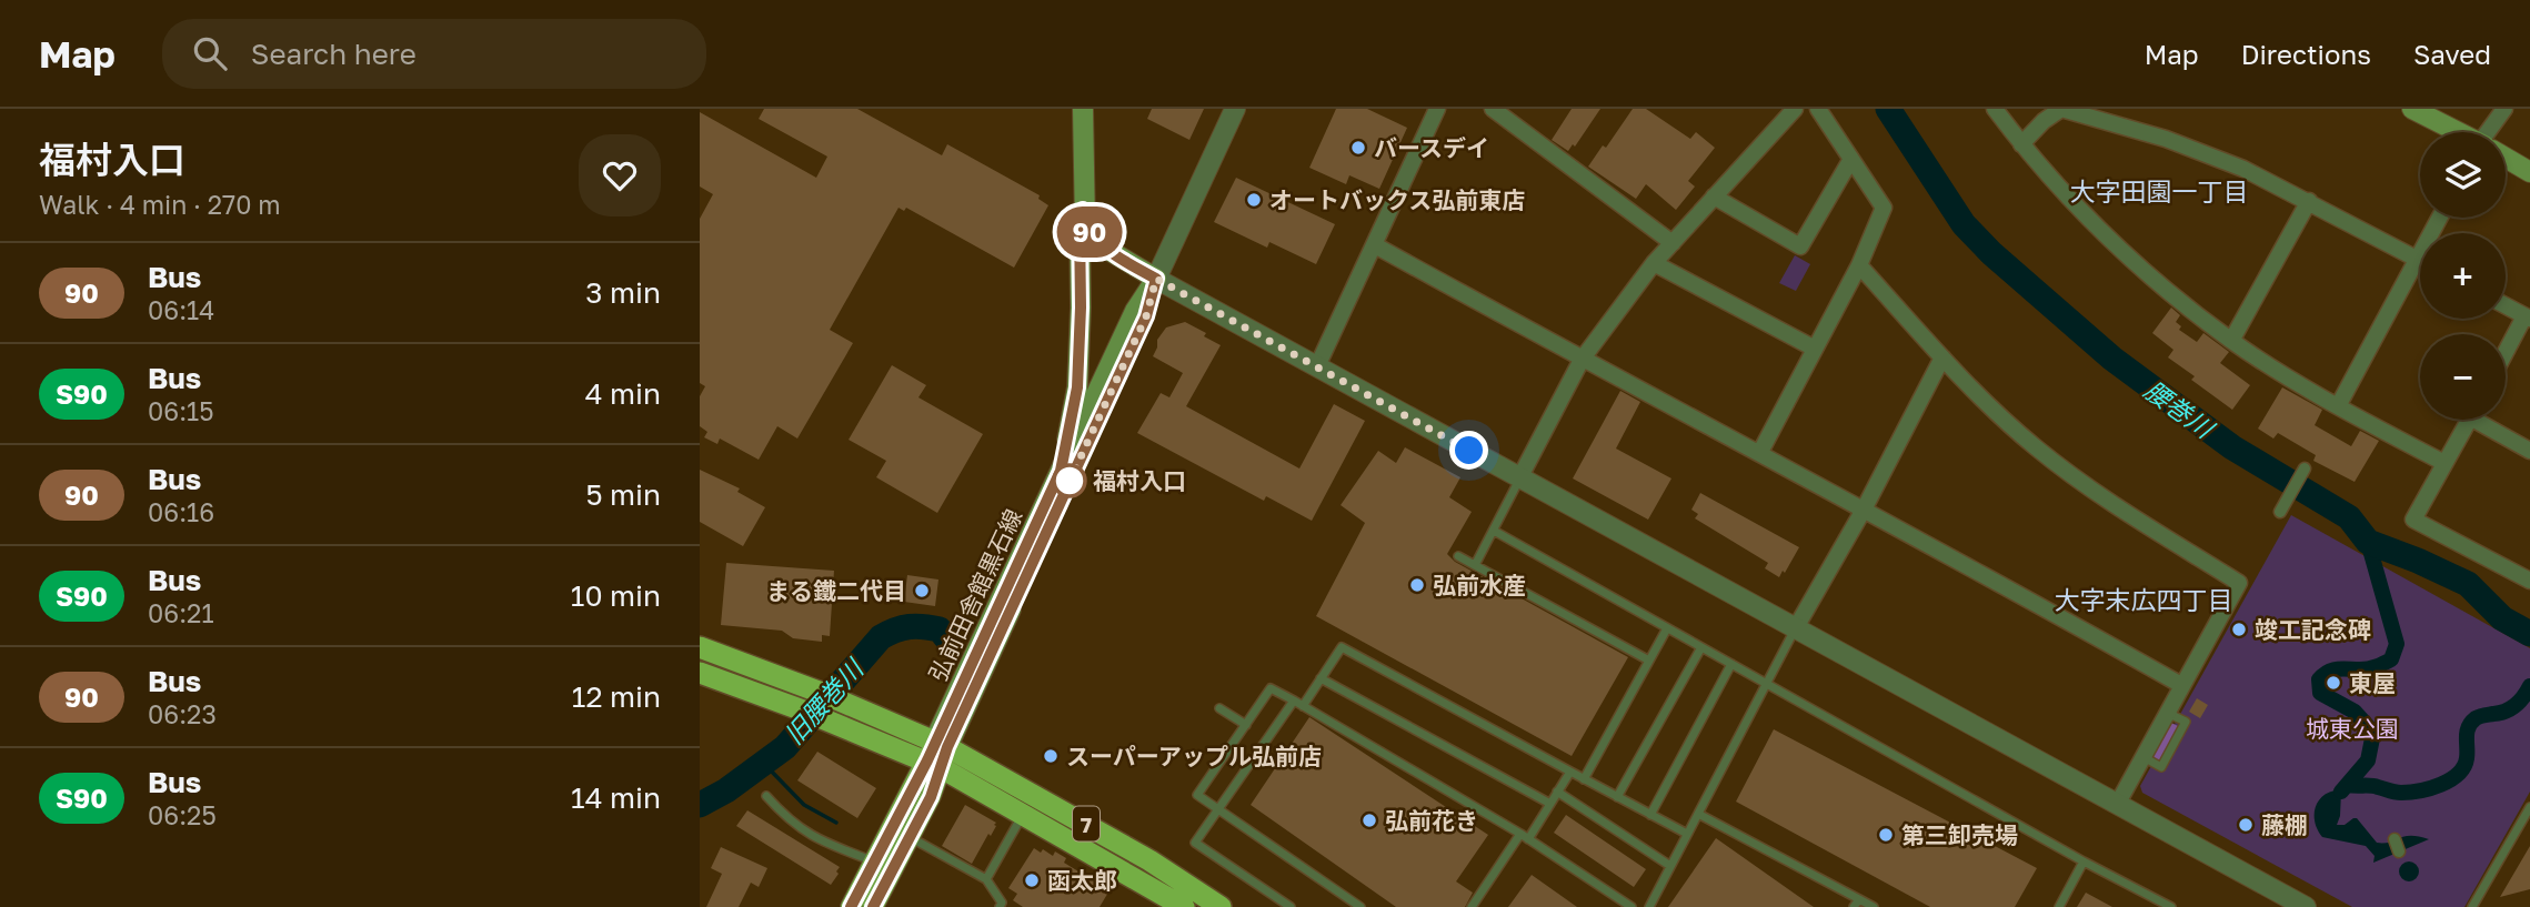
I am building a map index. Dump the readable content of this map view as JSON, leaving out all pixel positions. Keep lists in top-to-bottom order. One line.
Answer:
{"streets":{"highway":["7"],"main road":["弘前田舎館黒石線"]},"crossings":[["弘前田舎館黒石線","7"]],"districts":["大字田園一丁目","大字末広四丁目"],"water":["腰巻川","旧腰巻川"],"parks":["城東公園"],"places":["バースデイ","オートバックス弘前東店","福村入口","弘前水産","まる鐵二代目","竣工記念碑","東屋","スーパーアップル弘前店","弘前花き","藤棚","第三卸売場","函太郎"],"lines":["bus line 90"],"page":{"header":"Map","search":"Search here","nav":["Map","Directions","Saved"],"heading":["福村入口","Walk · 4 min · 270 m"],"on_map":"90","map_buttons":["+","−"],"list":[{"mark":"90","name":"Bus","note":"06:14","value":"3 min"},{"mark":"S90","name":"Bus","note":"06:15","value":"4 min"},{"mark":"90","name":"Bus","note":"06:16","value":"5 min"},{"mark":"S90","name":"Bus","note":"06:21","value":"10 min"},{"mark":"90","name":"Bus","note":"06:23","value":"12 min"},{"mark":"S90","name":"Bus","note":"06:25","value":"14 min"}]}}
